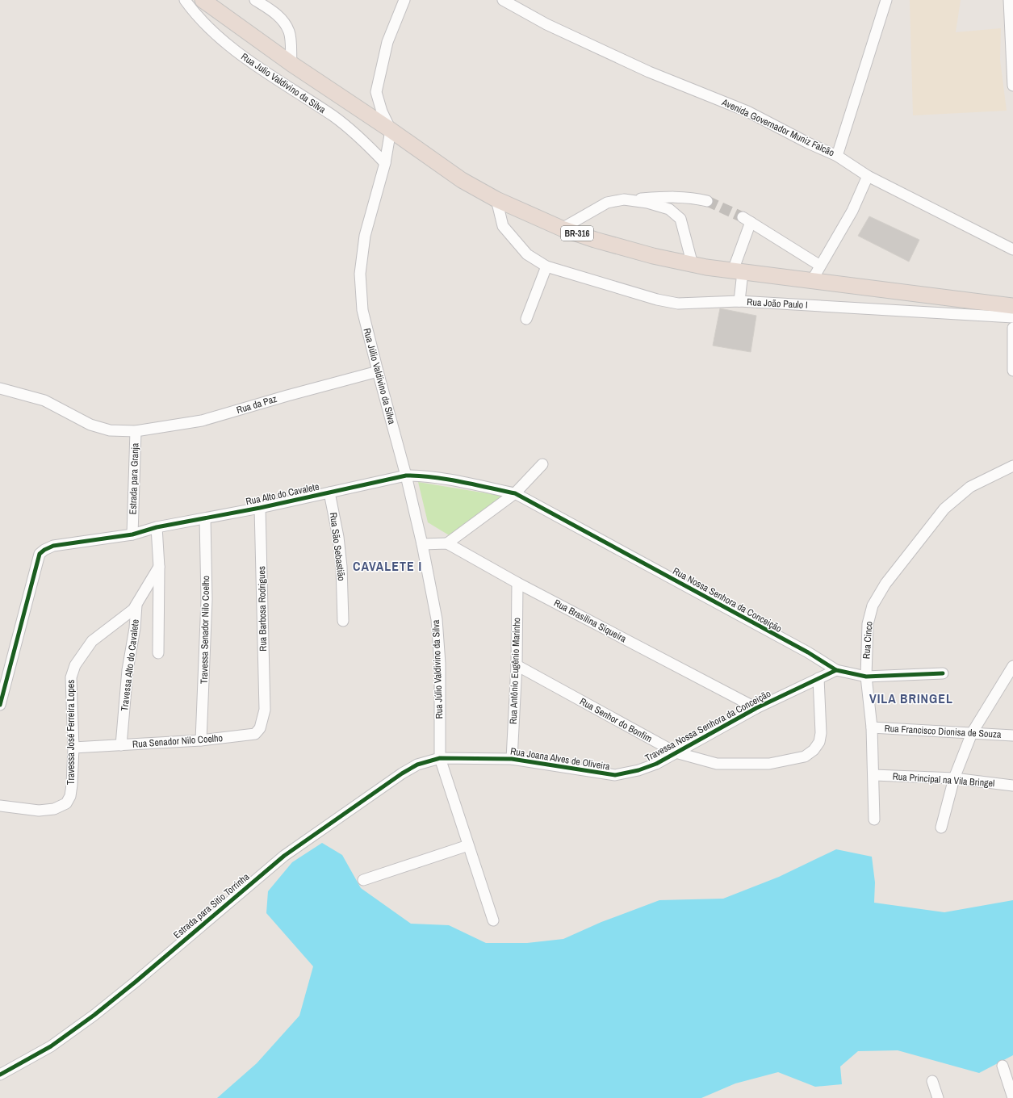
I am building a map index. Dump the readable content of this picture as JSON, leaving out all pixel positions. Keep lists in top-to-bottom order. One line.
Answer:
{"streets":{"highway":["BR-316"],"street":["Rua Julio Valdivino da Silva","Avenida Governador Muniz Falcão","Rua João Paulo I","Rua Júlio Valdivino da Silva","Rua da Paz","Estrada para Granja","Rua Alto do Cavalete","Rua São Sebastião","Rua Nossa Senhora da Conceição","Rua Barbosa Rodrigues","Rua Brasilina Siqueira","Travessa Senador Nilo Coelho","Rua Cinco","Travessa Alto do Cavalete","Rua Antônio Eugênio Marinho","Rua Senhor do Bonfim","Travessa Nossa Senhora da Conceição","Rua Francisco Dionisa de Souza","Travessa José Ferreira Lopes","Rua Senador Nilo Coelho","Rua Joana Alves de Oliveira","Rua Principal na Vila Bringel","Estrada para Sitio Torrinha"]},"crossings":[["Rua Julio Valdivino da Silva","Rua Júlio Valdivino da Silva"],["BR-316","Rua João Paulo I"],["BR-316","Rua Júlio Valdivino da Silva"],["Rua Júlio Valdivino da Silva","Rua da Paz"],["Rua Júlio Valdivino da Silva","Rua Alto do Cavalete"],["Rua Júlio Valdivino da Silva","Rua Joana Alves de Oliveira"],["Rua Júlio Valdivino da Silva","Estrada para Sitio Torrinha"],["Rua da Paz","Estrada para Granja"],["Estrada para Granja","Rua Alto do Cavalete"],["Rua Alto do Cavalete","Rua São Sebastião"],["Rua Alto do Cavalete","Rua Nossa Senhora da Conceição"],["Rua Alto do Cavalete","Rua Barbosa Rodrigues"],["Rua Alto do Cavalete","Travessa Senador Nilo Coelho"],["Rua Nossa Senhora da Conceição","Rua Cinco"],["Rua Nossa Senhora da Conceição","Travessa Nossa Senhora da Conceição"],["Rua Barbosa Rodrigues","Rua Senador Nilo Coelho"],["Rua Brasilina Siqueira","Rua Antônio Eugênio Marinho"],["Rua Brasilina Siqueira","Travessa Nossa Senhora da Conceição"],["Travessa Senador Nilo Coelho","Rua Senador Nilo Coelho"],["Rua Cinco","Rua Francisco Dionisa de Souza"],["Rua Cinco","Rua Principal na Vila Bringel"],["Travessa Alto do Cavalete","Travessa José Ferreira Lopes"],["Travessa Alto do Cavalete","Rua Senador Nilo Coelho"],["Rua Antônio Eugênio Marinho","Rua Senhor do Bonfim"],["Rua Antônio Eugênio Marinho","Rua Joana Alves de Oliveira"],["Rua Senhor do Bonfim","Travessa Nossa Senhora da Conceição"],["Travessa Nossa Senhora da Conceição","Rua Joana Alves de Oliveira"],["Travessa José Ferreira Lopes","Rua Senador Nilo Coelho"],["Rua Joana Alves de Oliveira","Estrada para Sitio Torrinha"]],"districts":["CAVALETE I","VILA BRINGEL"]}
